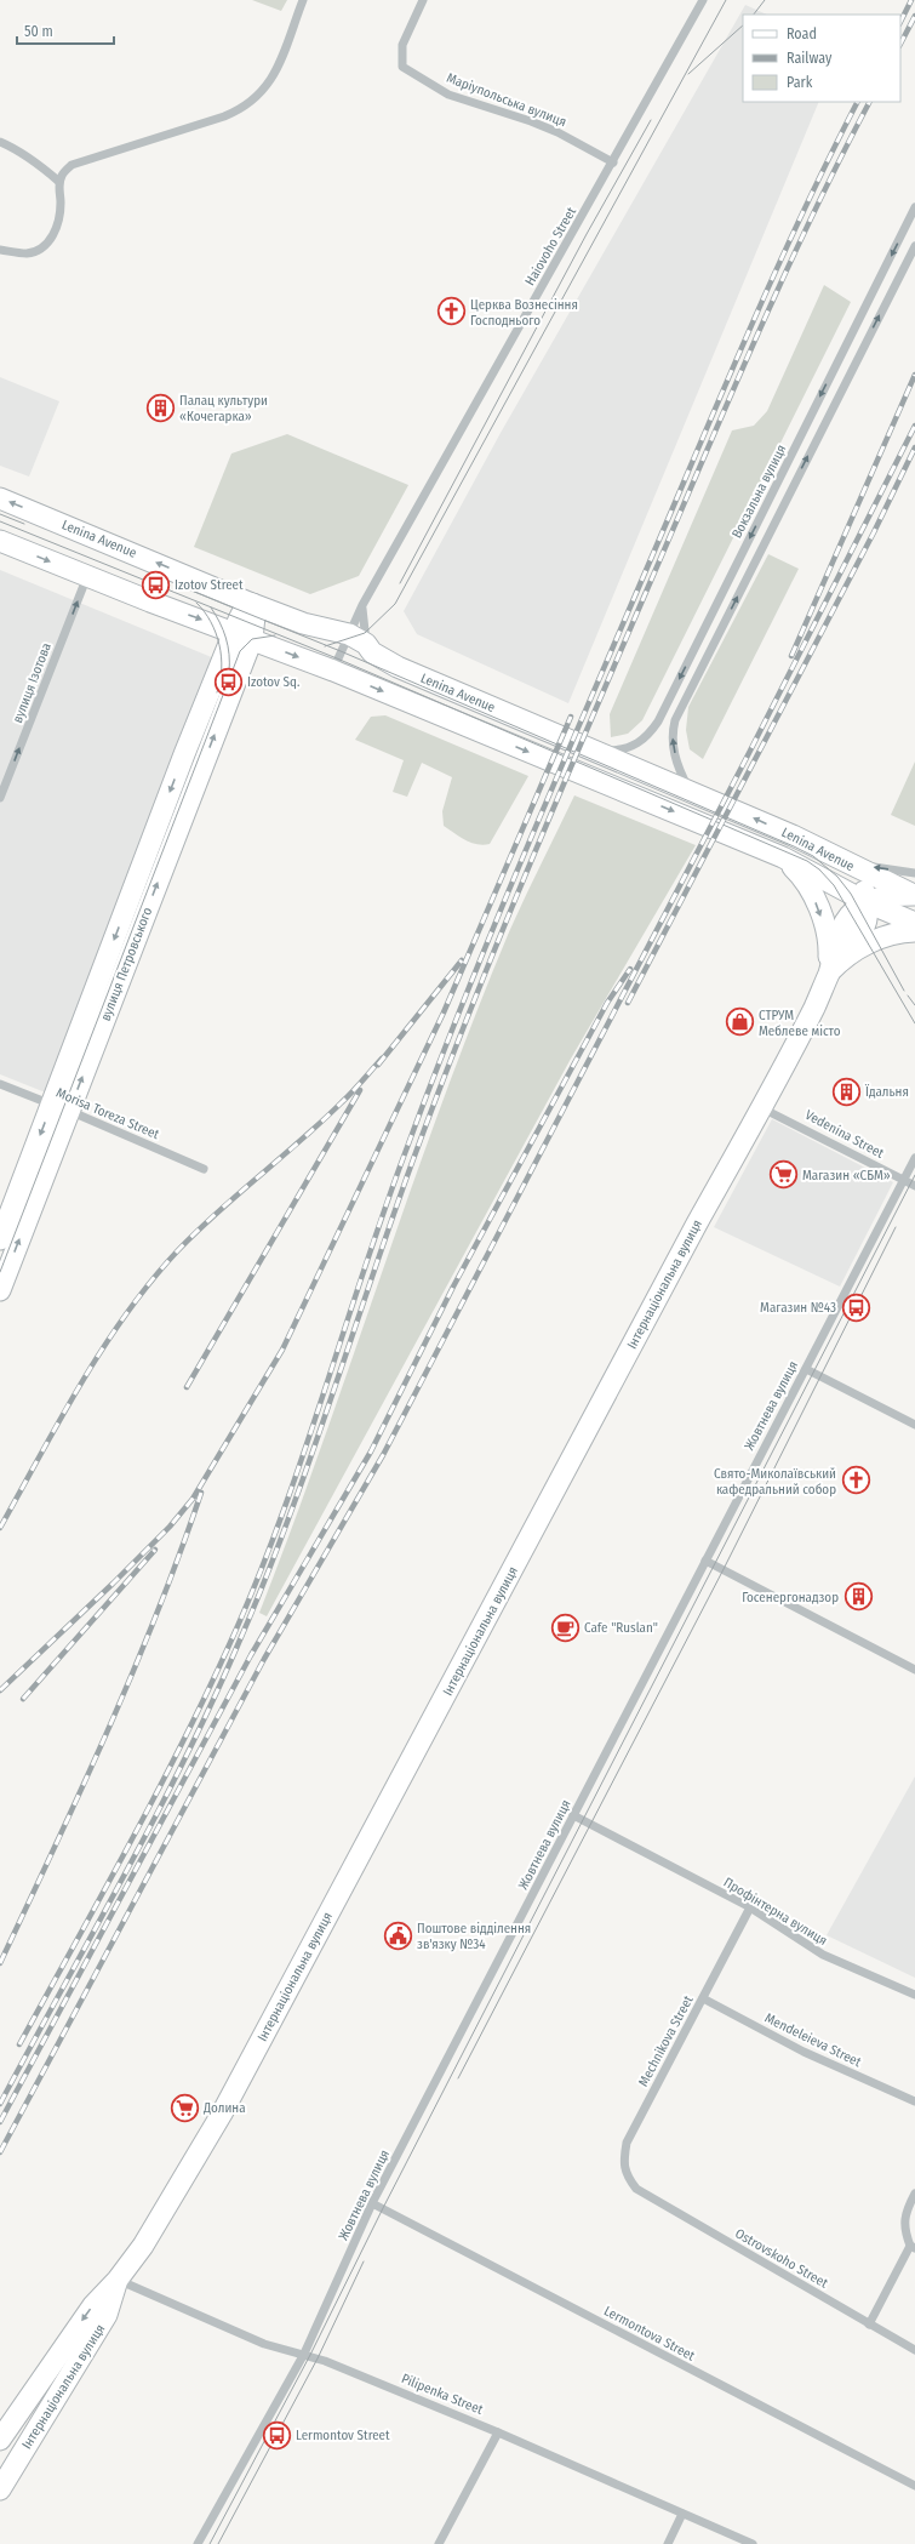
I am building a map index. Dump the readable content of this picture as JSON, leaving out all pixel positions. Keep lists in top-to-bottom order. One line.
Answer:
{"streets":{"main road":["Lenina Avenue","вулиця Петровського","Інтернаціональна вулиця"],"street":["Маріупольська вулиця","Haiovoho Street","Вокзальна вулиця","вулиця Ізотова","Morisa Toreza Street","Vedenina Street","Жовтнева вулиця","Профінтерна вулиця","Mendeleieva Street","Mechnikova Street","Ostrovskoho Street","Lermontova Street","Pilipenka Street"]},"crossings":[["Маріупольська вулиця","Haiovoho Street"],["Haiovoho Street","Lenina Avenue"],["Вокзальна вулиця","Lenina Avenue"],["Lenina Avenue","вулиця Ізотова"],["Lenina Avenue","вулиця Петровського"],["Lenina Avenue","Інтернаціональна вулиця"],["вулиця Петровського","Morisa Toreza Street"],["Vedenina Street","Інтернаціональна вулиця"],["Vedenina Street","Жовтнева вулиця"],["Інтернаціональна вулиця","Pilipenka Street"],["Жовтнева вулиця","Профінтерна вулиця"],["Жовтнева вулиця","Lermontova Street"],["Жовтнева вулиця","Pilipenka Street"],["Профінтерна вулиця","Mechnikova Street"],["Mendeleieva Street","Mechnikova Street"],["Mechnikova Street","Ostrovskoho Street"]],"one_way":["вулиця Ізотова"],"places":{"church":["Церква Вознесіння Господнього","Свято-Миколаївський кафедральний собор"],"building":["Палац культури «Кочегарка»","Їдальня","Госенергонадзор"],"bus stop":["Izotov Street","Izotov Sq.","Магазин №43","Lermontov Street"],"shop":["СТРУМ Меблеве місто"],"supermarket":["Магазин «СБМ»","Долина"],"cafe":["Cafe \"Ruslan\""],"public building":["Поштове відділення зв'язку №34"]},"legend":["Road","Railway","Park"],"scale_bar":"50 m"}
